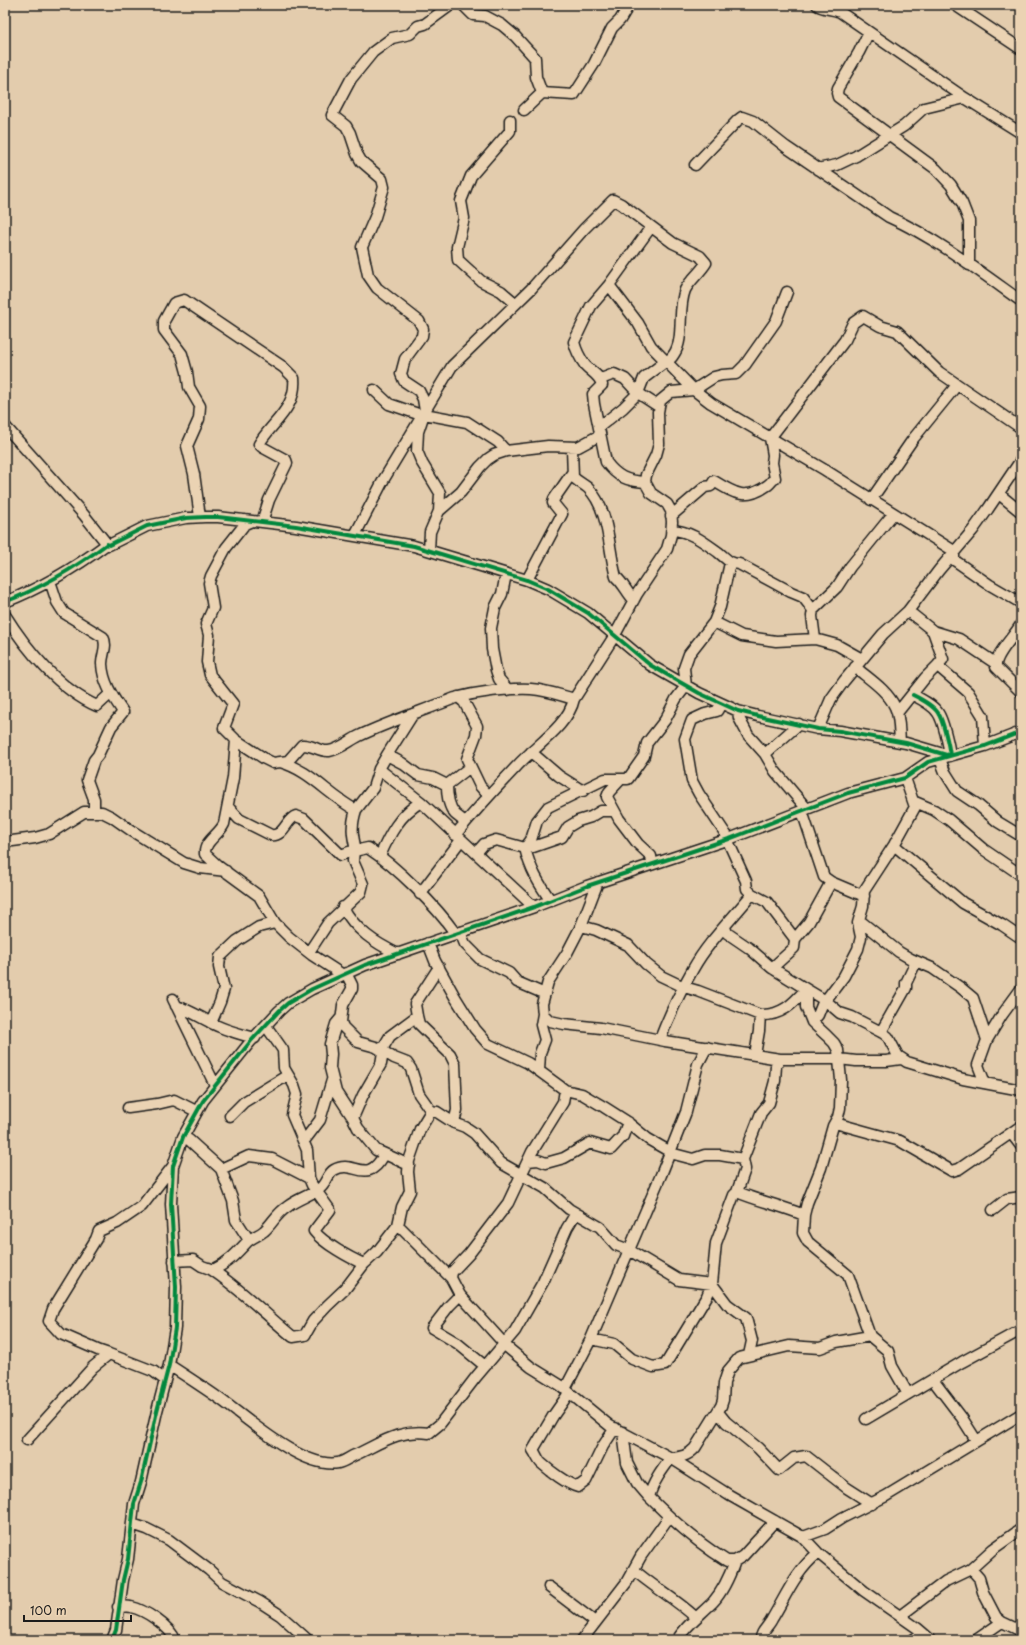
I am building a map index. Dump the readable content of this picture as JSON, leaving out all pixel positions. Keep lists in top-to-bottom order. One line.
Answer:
{"scale_bar":"100 m"}
